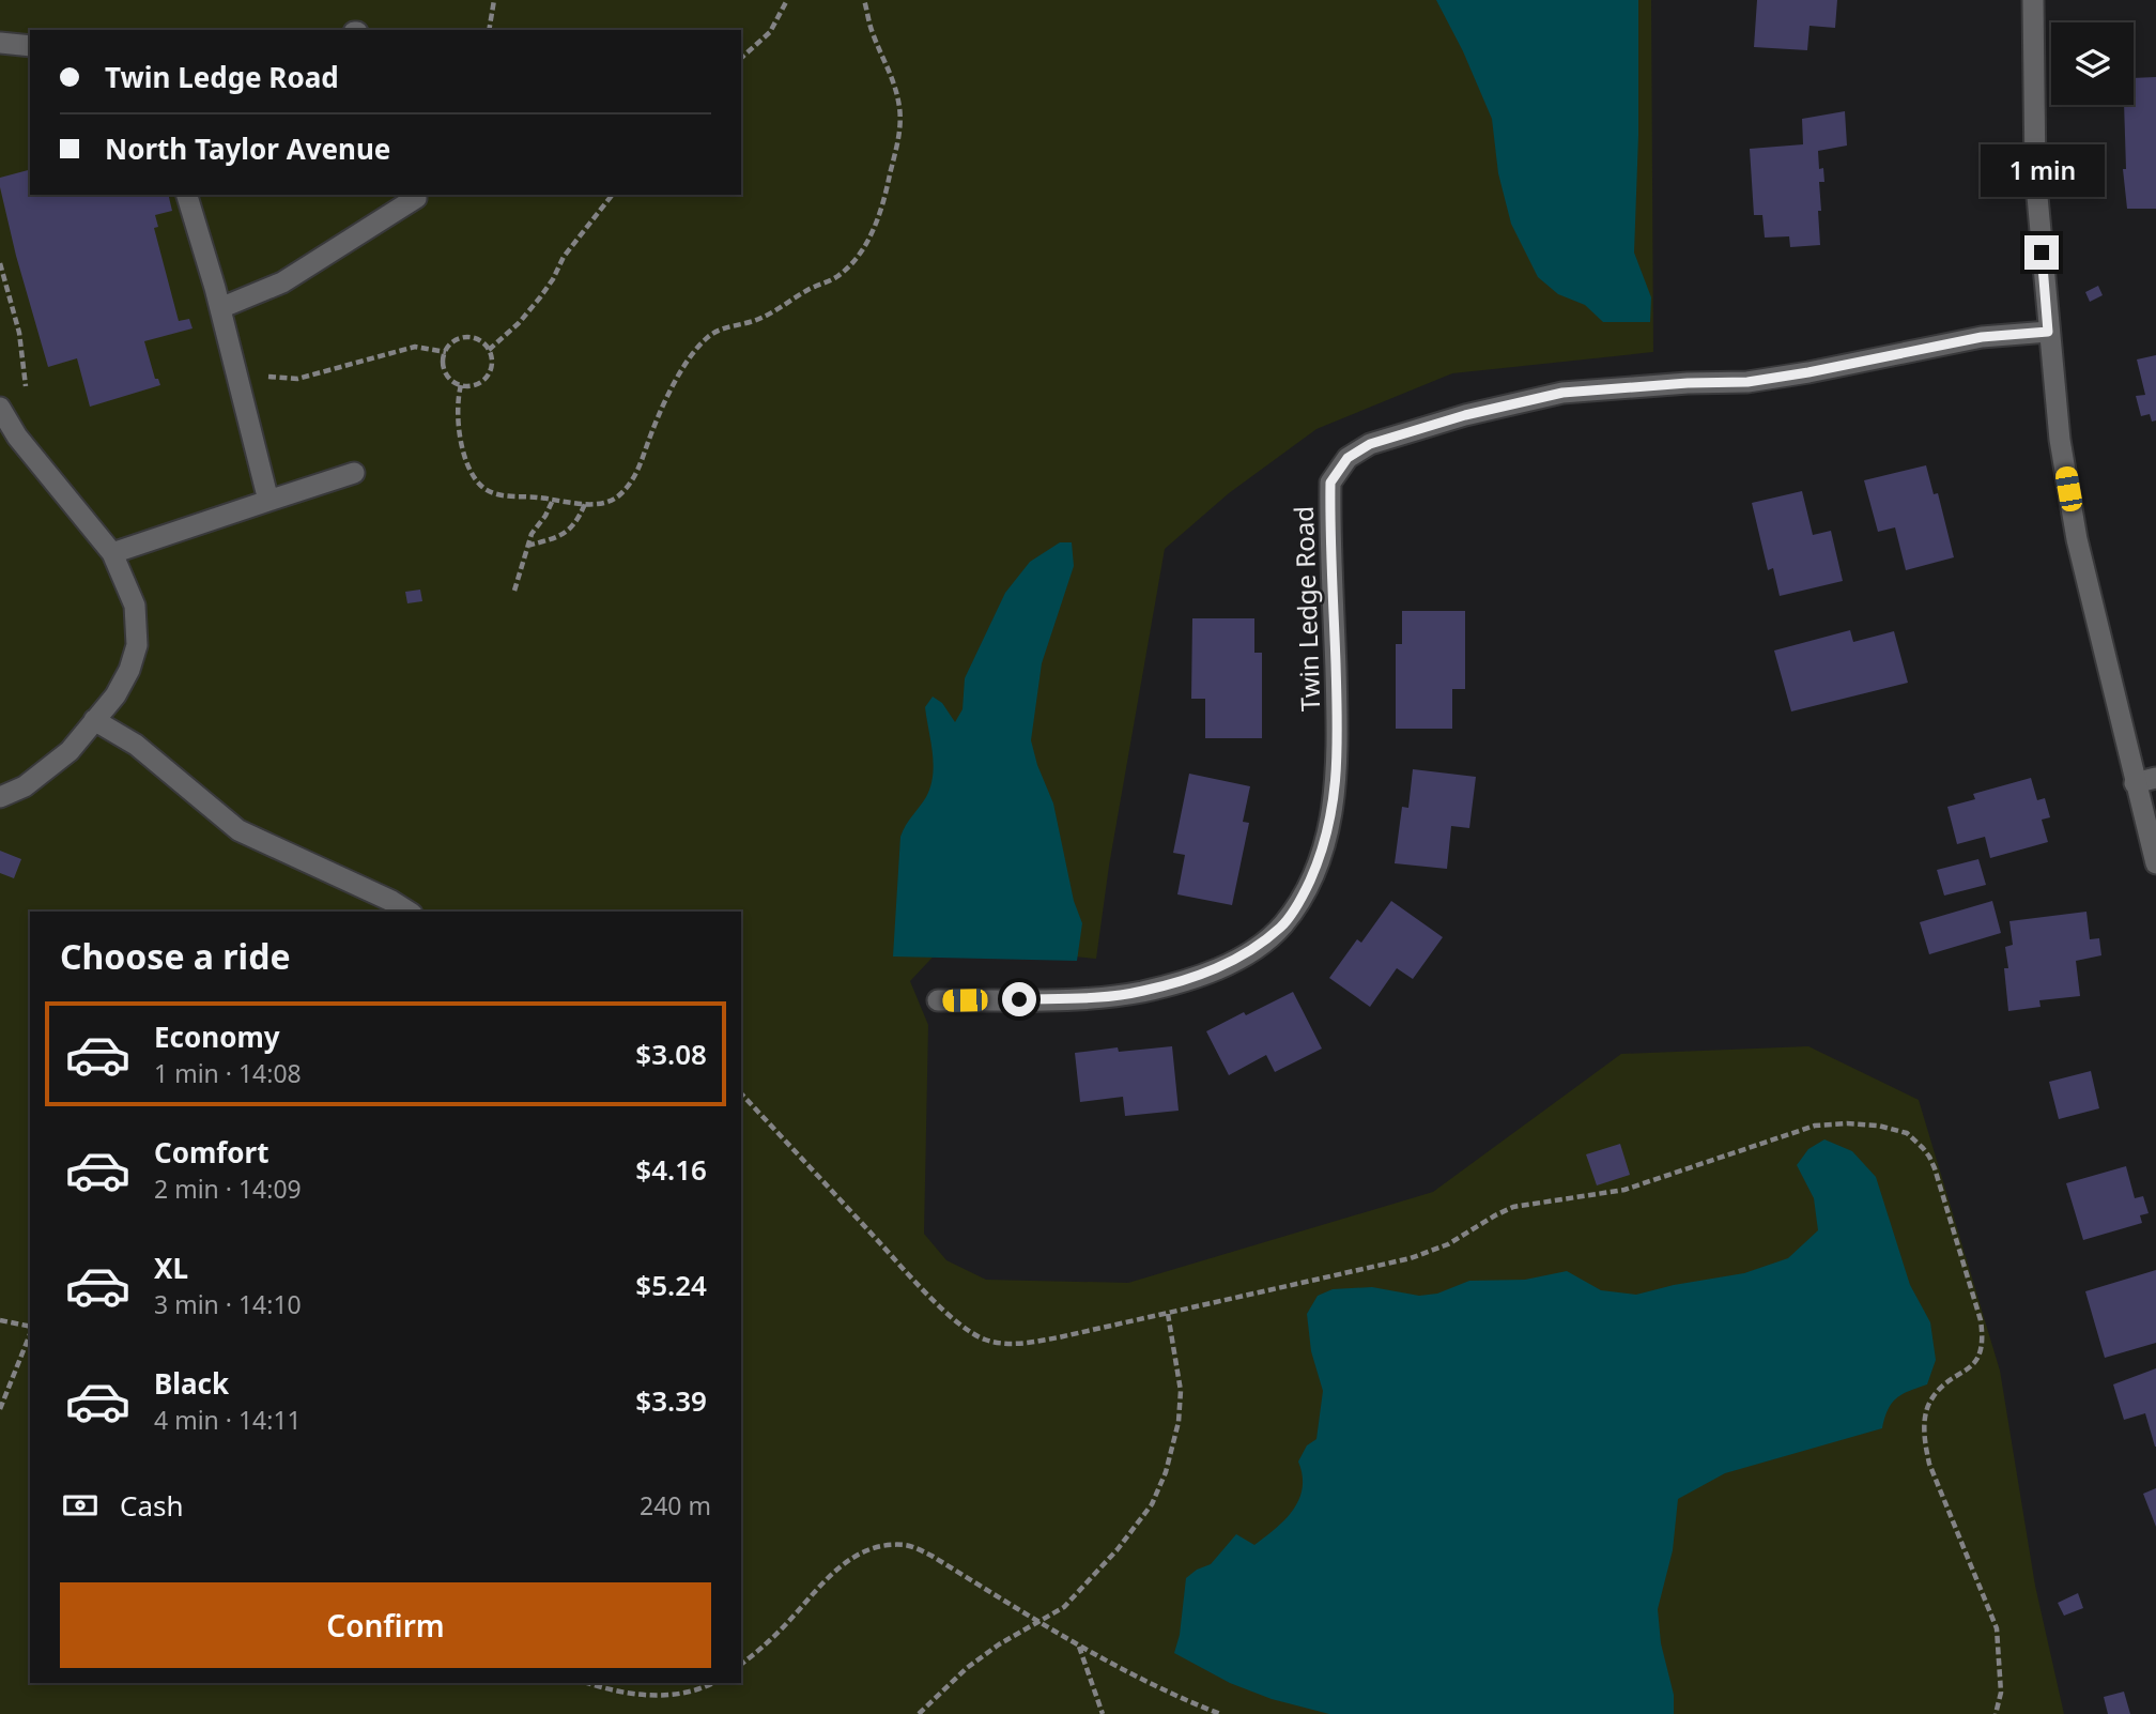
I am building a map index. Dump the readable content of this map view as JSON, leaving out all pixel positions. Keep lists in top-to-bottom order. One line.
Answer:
{"streets":{"street":["Twin Ledge Road"]},"page":{"banner":["Twin Ledge Road","North Taylor Avenue"],"bubble":"1 min","heading":"Choose a ride","list":[{"name":"Economy","note":"1 min · 14:08","value":"$3.08"},{"name":"Comfort","note":"2 min · 14:09","value":"$4.16"},{"name":"XL","note":"3 min · 14:10","value":"$5.24"},{"name":"Black","note":"4 min · 14:11","value":"$3.39"}],"pay":["Cash","240 m"],"buttons":"Confirm"}}
